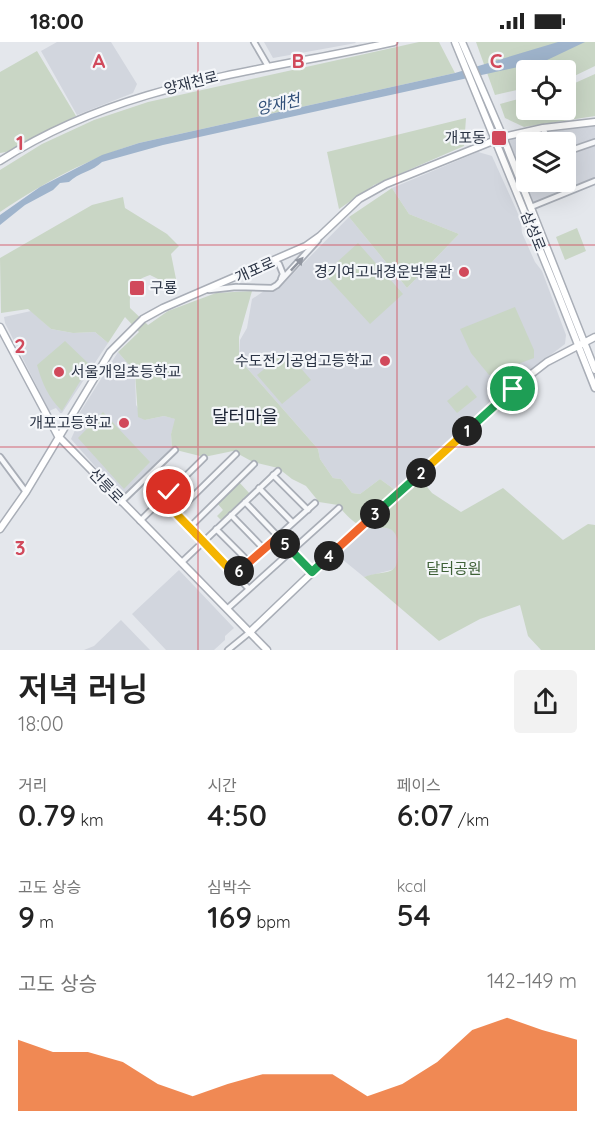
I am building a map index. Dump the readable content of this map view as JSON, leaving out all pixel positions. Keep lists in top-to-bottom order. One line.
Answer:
{"streets":{"street":["양재천로","삼성로","개포로","선릉로"]},"crossings":[["삼성로","개포로"],["개포로","선릉로"]],"districts":["달터마을"],"water":["양재천"],"parks":["달터공원"],"places":{"transit":["개포동","구룡"],"other":["경기여고내경운박물관","수도전기공업고등학교","서울개일초등학교","개포고등학교"]},"page":{"status":"18:00","pins":["1","2","3","5","4","6"],"heading":["저녁 러닝","18:00"],"stats":[["거리","0.79 km"],["시간","4:50"],["페이스","6:07 /km"],["고도 상승","9 m"],["심박수","169 bpm"],["kcal","54"]],"chart":["고도 상승","142–149 m"]},"grid":{"columns":["A","B","C"],"rows":["1","2","3"]}}
